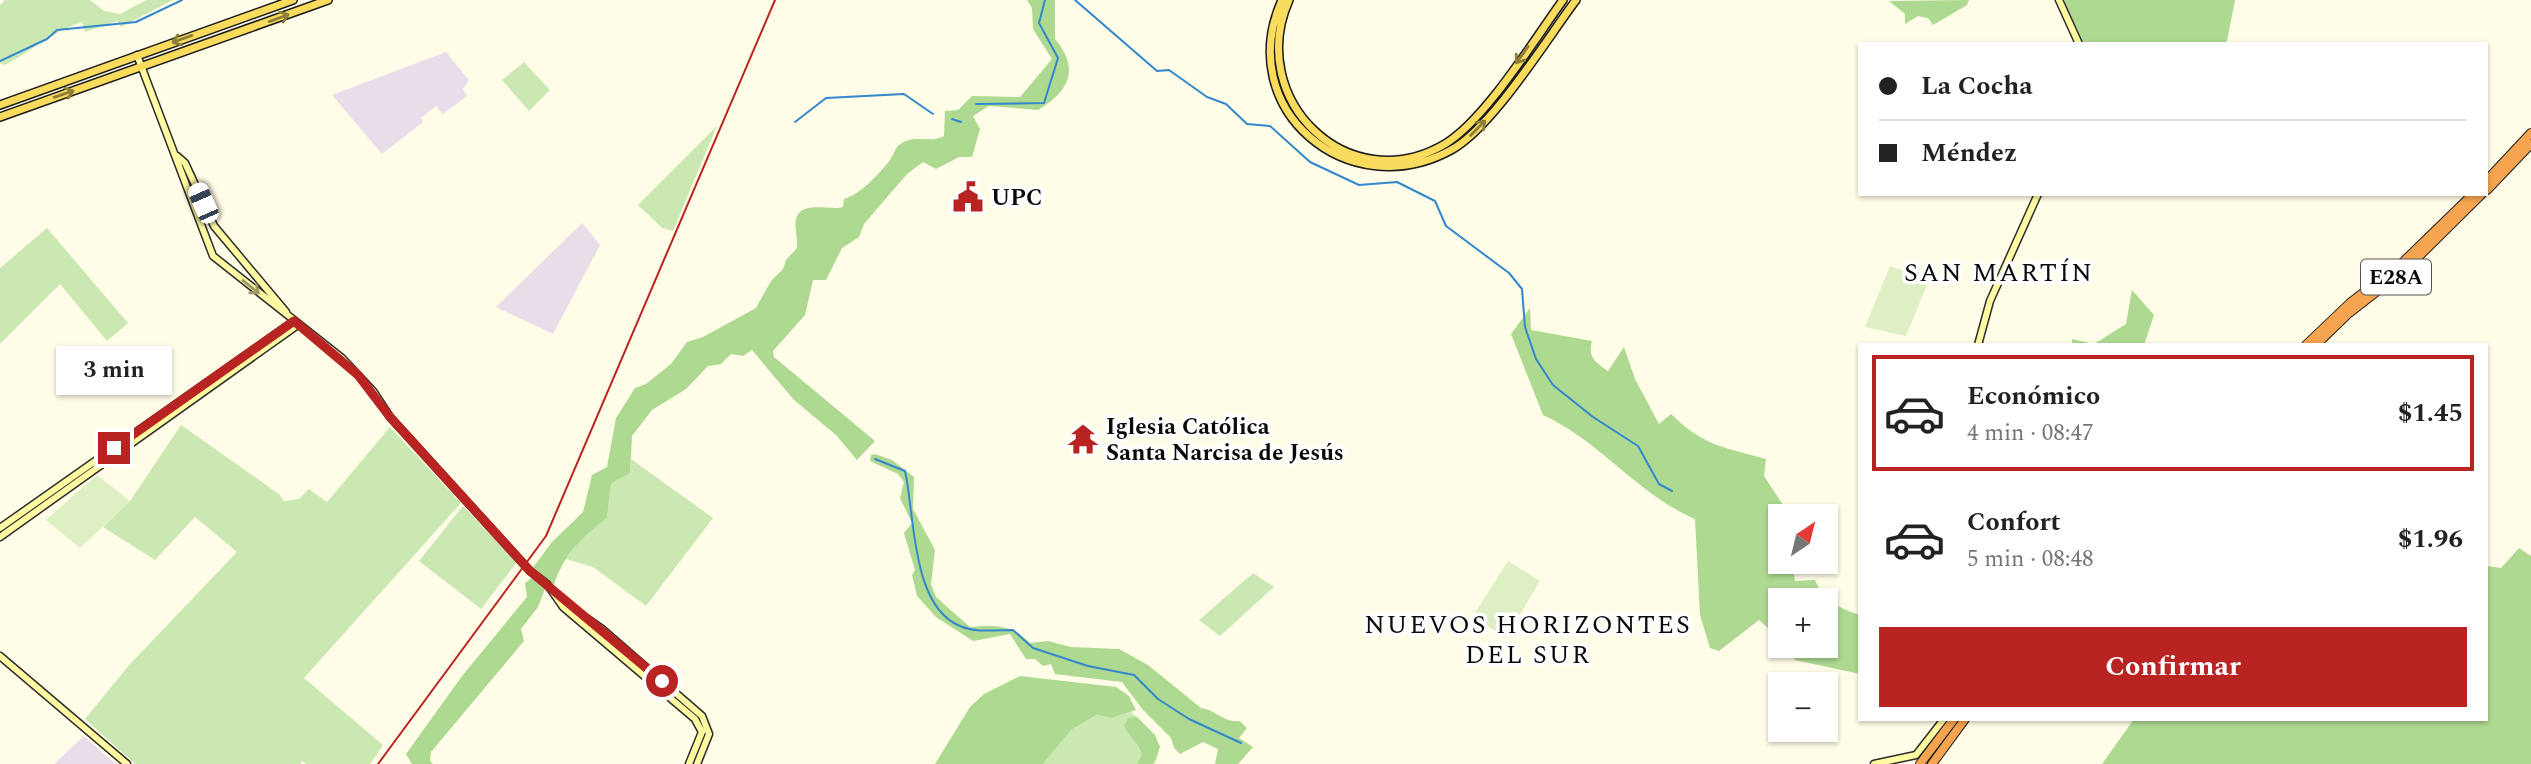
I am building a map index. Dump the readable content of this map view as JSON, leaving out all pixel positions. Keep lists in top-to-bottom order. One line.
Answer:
{"streets":{"highway":["E28A"]},"districts":["SAN MARTÍN","NUEVOS HORIZONTES DEL SUR"],"places":{"public building":["UPC"],"temple":["Iglesia Católica Santa Narcisa de Jesús"]},"north":"top right","page":{"banner":["La Cocha","Méndez"],"bubble":"3 min","list":[{"name":"Económico","note":"4 min · 08:47","value":"$1.45"},{"name":"Confort","note":"5 min · 08:48","value":"$1.96"}],"map_buttons":["+","−"],"buttons":"Confirmar"}}
